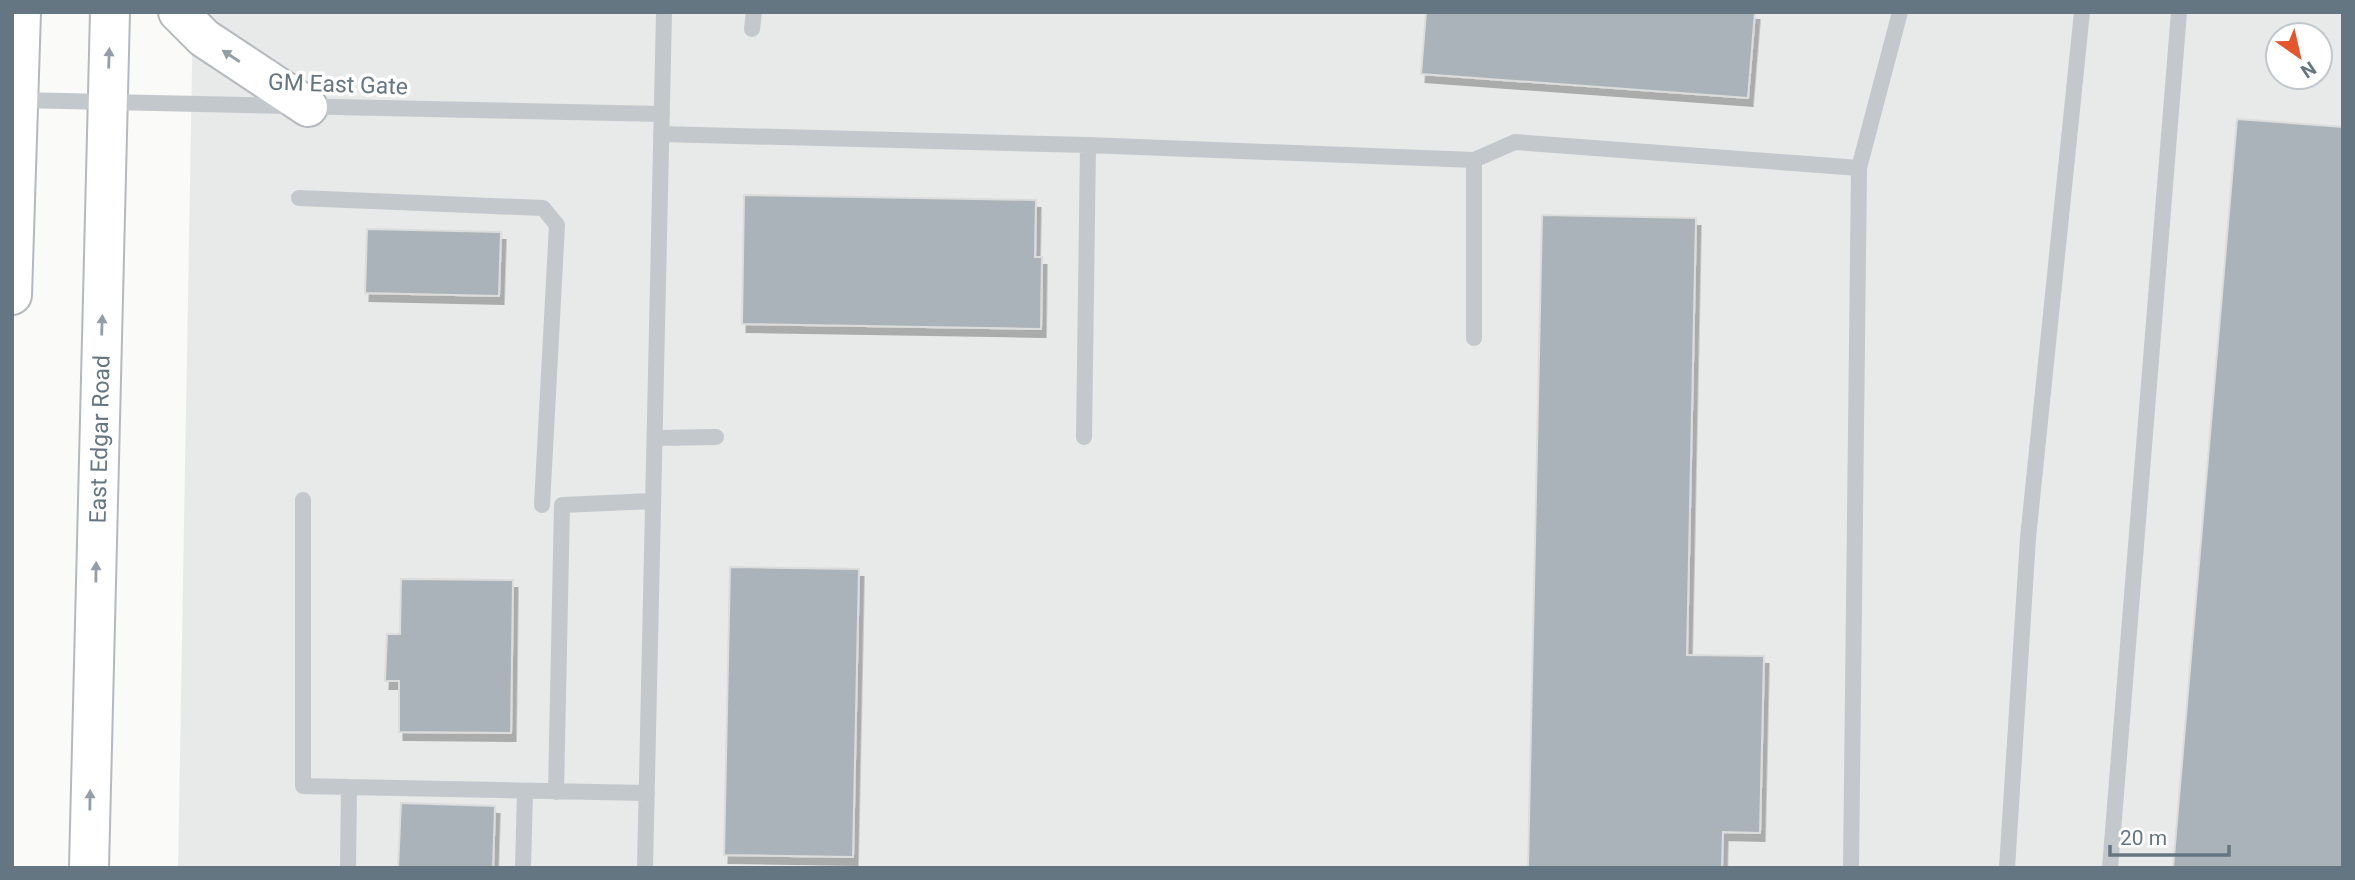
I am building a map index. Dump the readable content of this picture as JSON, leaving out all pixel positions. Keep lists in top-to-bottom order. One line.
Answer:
{"streets":{"highway":["East Edgar Road"],"lane":["GM East Gate"]},"crossings":[["GM East Gate","East Edgar Road"]],"scale_bar":"20 m","north":"bottom right"}
